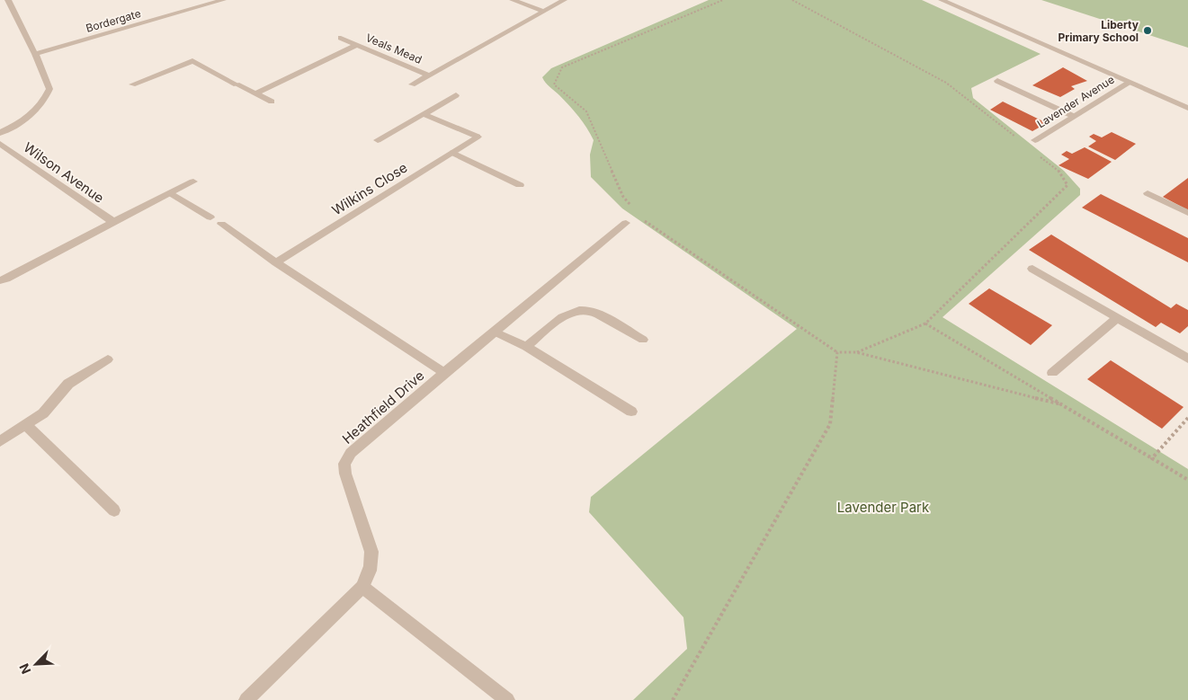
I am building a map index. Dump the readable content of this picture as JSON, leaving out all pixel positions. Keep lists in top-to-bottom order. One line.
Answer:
{"streets":{"street":["Bordergate","Veals Mead","Lavender Avenue","Wilson Avenue","Wilkins Close","Heathfield Drive"]},"crossings":[["Bordergate","Wilson Avenue"]],"parks":["Lavender Park"],"places":["Liberty Primary School"],"north":"bottom left"}
